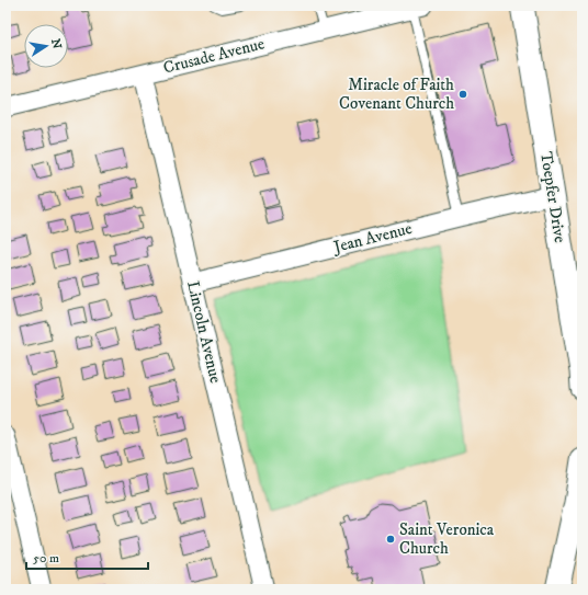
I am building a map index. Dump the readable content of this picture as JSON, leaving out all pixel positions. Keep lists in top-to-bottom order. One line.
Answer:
{"streets":{"street":["Crusade Avenue","Toepfer Drive","Jean Avenue","Lincoln Avenue"]},"crossings":[["Crusade Avenue","Lincoln Avenue"],["Toepfer Drive","Jean Avenue"],["Jean Avenue","Lincoln Avenue"]],"places":["Miracle of Faith Covenant Church","Saint Veronica Church"],"scale_bar":"50 m","north":"right"}
